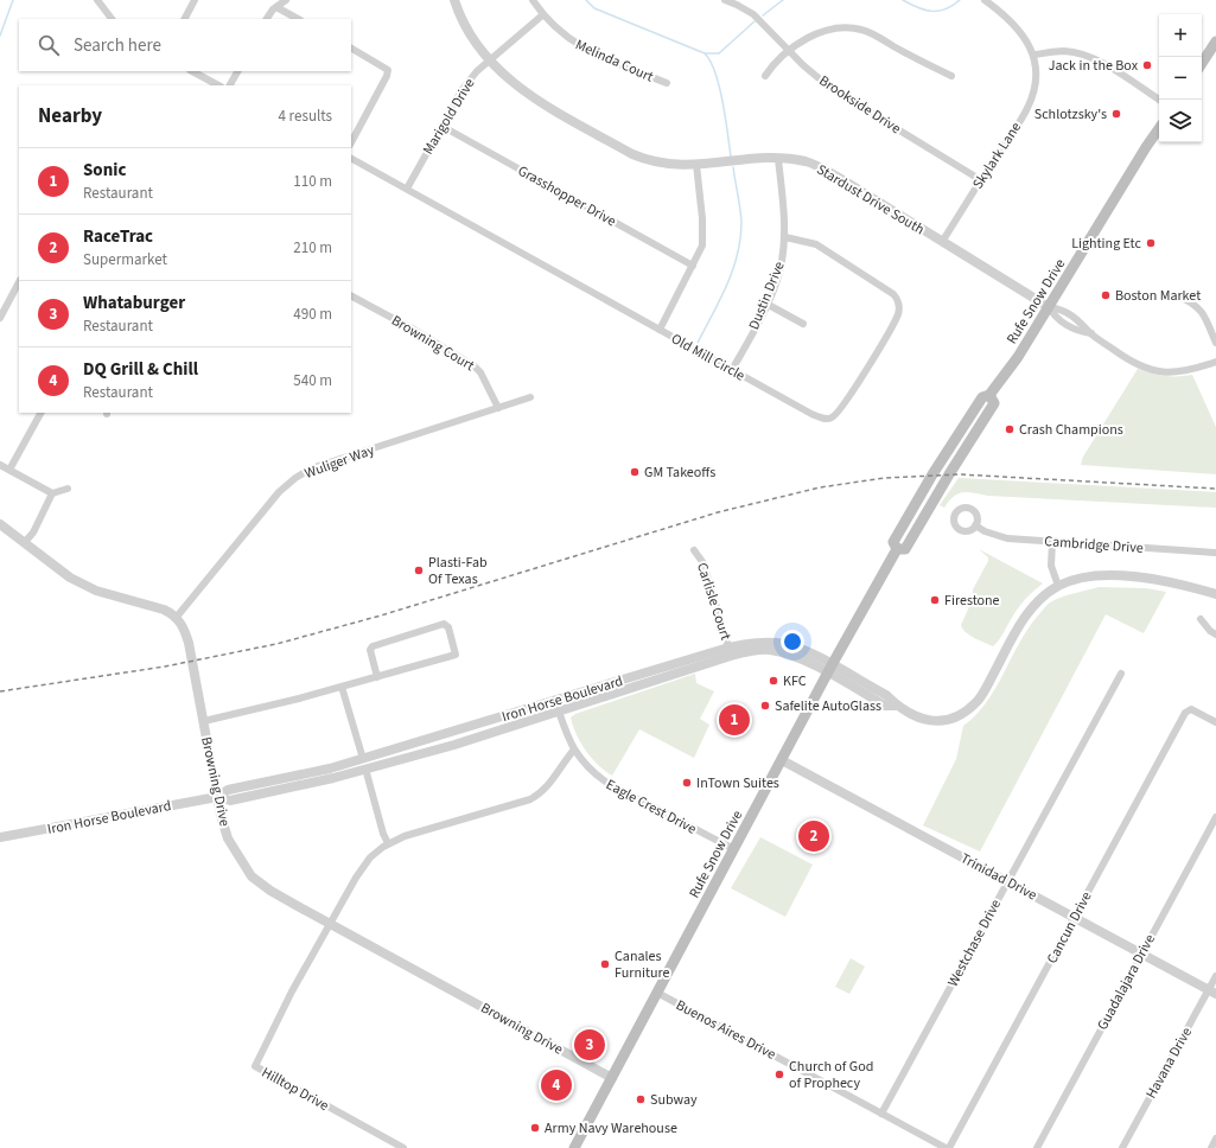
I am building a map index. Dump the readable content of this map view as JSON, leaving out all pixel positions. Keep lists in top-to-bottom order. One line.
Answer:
{"streets":{"main road":["Rufe Snow Drive"],"street":["Melinda Court","Brookside Drive","Marigold Drive","Skylark Lane","Grasshopper Drive","Stardust Drive South","Dustin Drive","Browning Court","Old Mill Circle","Wuliger Way","Cambridge Drive","Carlisle Court","Iron Horse Boulevard","Browning Drive","Eagle Crest Drive","Trinidad Drive","Cancun Drive","Westchase Drive","Guadalajara Drive","Buenos Aires Drive","Havana Drive","Hilltop Drive"]},"crossings":[["Melinda Court","Marigold Drive"],["Brookside Drive","Skylark Lane"],["Marigold Drive","Grasshopper Drive"],["Marigold Drive","Stardust Drive South"],["Marigold Drive","Old Mill Circle"],["Skylark Lane","Stardust Drive South"],["Stardust Drive South","Dustin Drive"],["Stardust Drive South","Rufe Snow Drive"],["Dustin Drive","Old Mill Circle"],["Rufe Snow Drive","Iron Horse Boulevard"],["Rufe Snow Drive","Browning Drive"],["Rufe Snow Drive","Eagle Crest Drive"],["Rufe Snow Drive","Trinidad Drive"],["Rufe Snow Drive","Buenos Aires Drive"],["Browning Court","Wuliger Way"],["Wuliger Way","Browning Drive"],["Carlisle Court","Iron Horse Boulevard"],["Iron Horse Boulevard","Browning Drive"],["Iron Horse Boulevard","Eagle Crest Drive"],["Browning Drive","Hilltop Drive"],["Trinidad Drive","Cancun Drive"],["Trinidad Drive","Westchase Drive"],["Trinidad Drive","Guadalajara Drive"],["Trinidad Drive","Havana Drive"],["Westchase Drive","Buenos Aires Drive"]],"places":["Jack in the Box","Schlotzsky's","Lighting Etc","Boston Market","Crash Champions","GM Takeoffs","Plasti-Fab Of Texas","Firestone","KFC","Safelite AutoGlass","InTown Suites","Canales Furniture","Church of God of Prophecy","Subway","Army Navy Warehouse"],"page":{"map_buttons":["+","−"],"search":"Search here","heading":["Nearby","4 results"],"list":[{"mark":"1","name":"Sonic","note":"Restaurant","value":"110 m"},{"mark":"2","name":"RaceTrac","note":"Supermarket","value":"210 m"},{"mark":"3","name":"Whataburger","note":"Restaurant","value":"490 m"},{"mark":"4","name":"DQ Grill & Chill","note":"Restaurant","value":"540 m"}],"pins":["1","2","3","4"]}}
